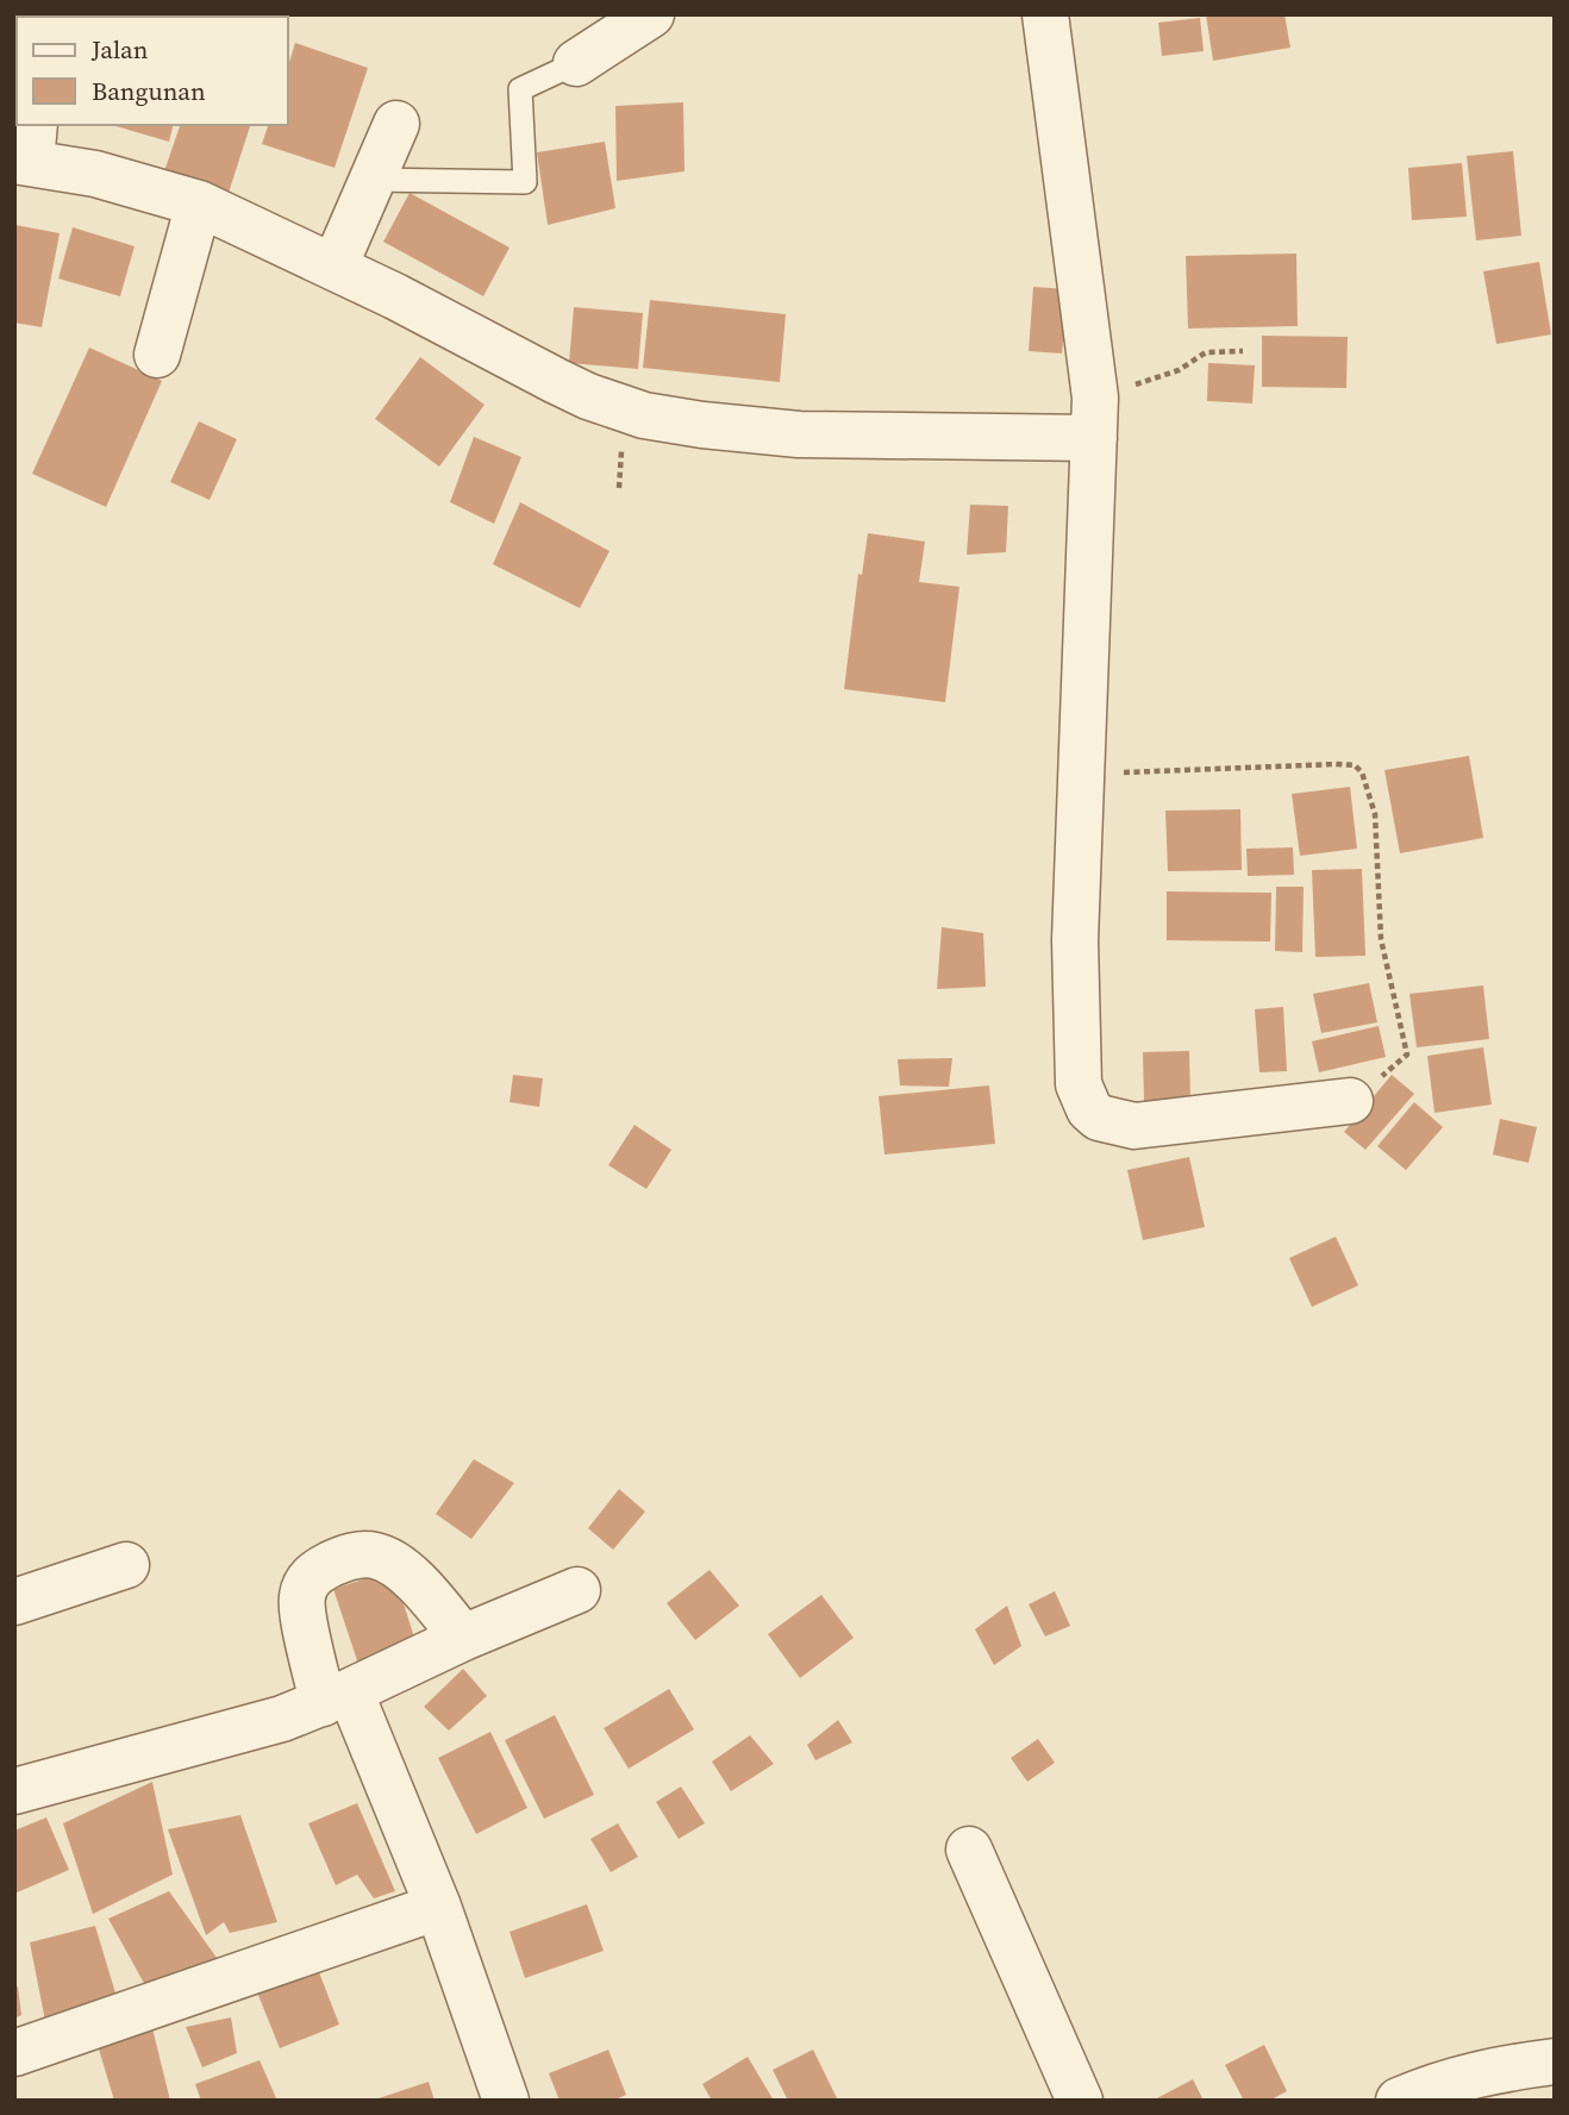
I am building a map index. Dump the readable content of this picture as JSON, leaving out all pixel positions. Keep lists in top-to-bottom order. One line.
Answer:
{"legend":["Jalan","Bangunan"]}
